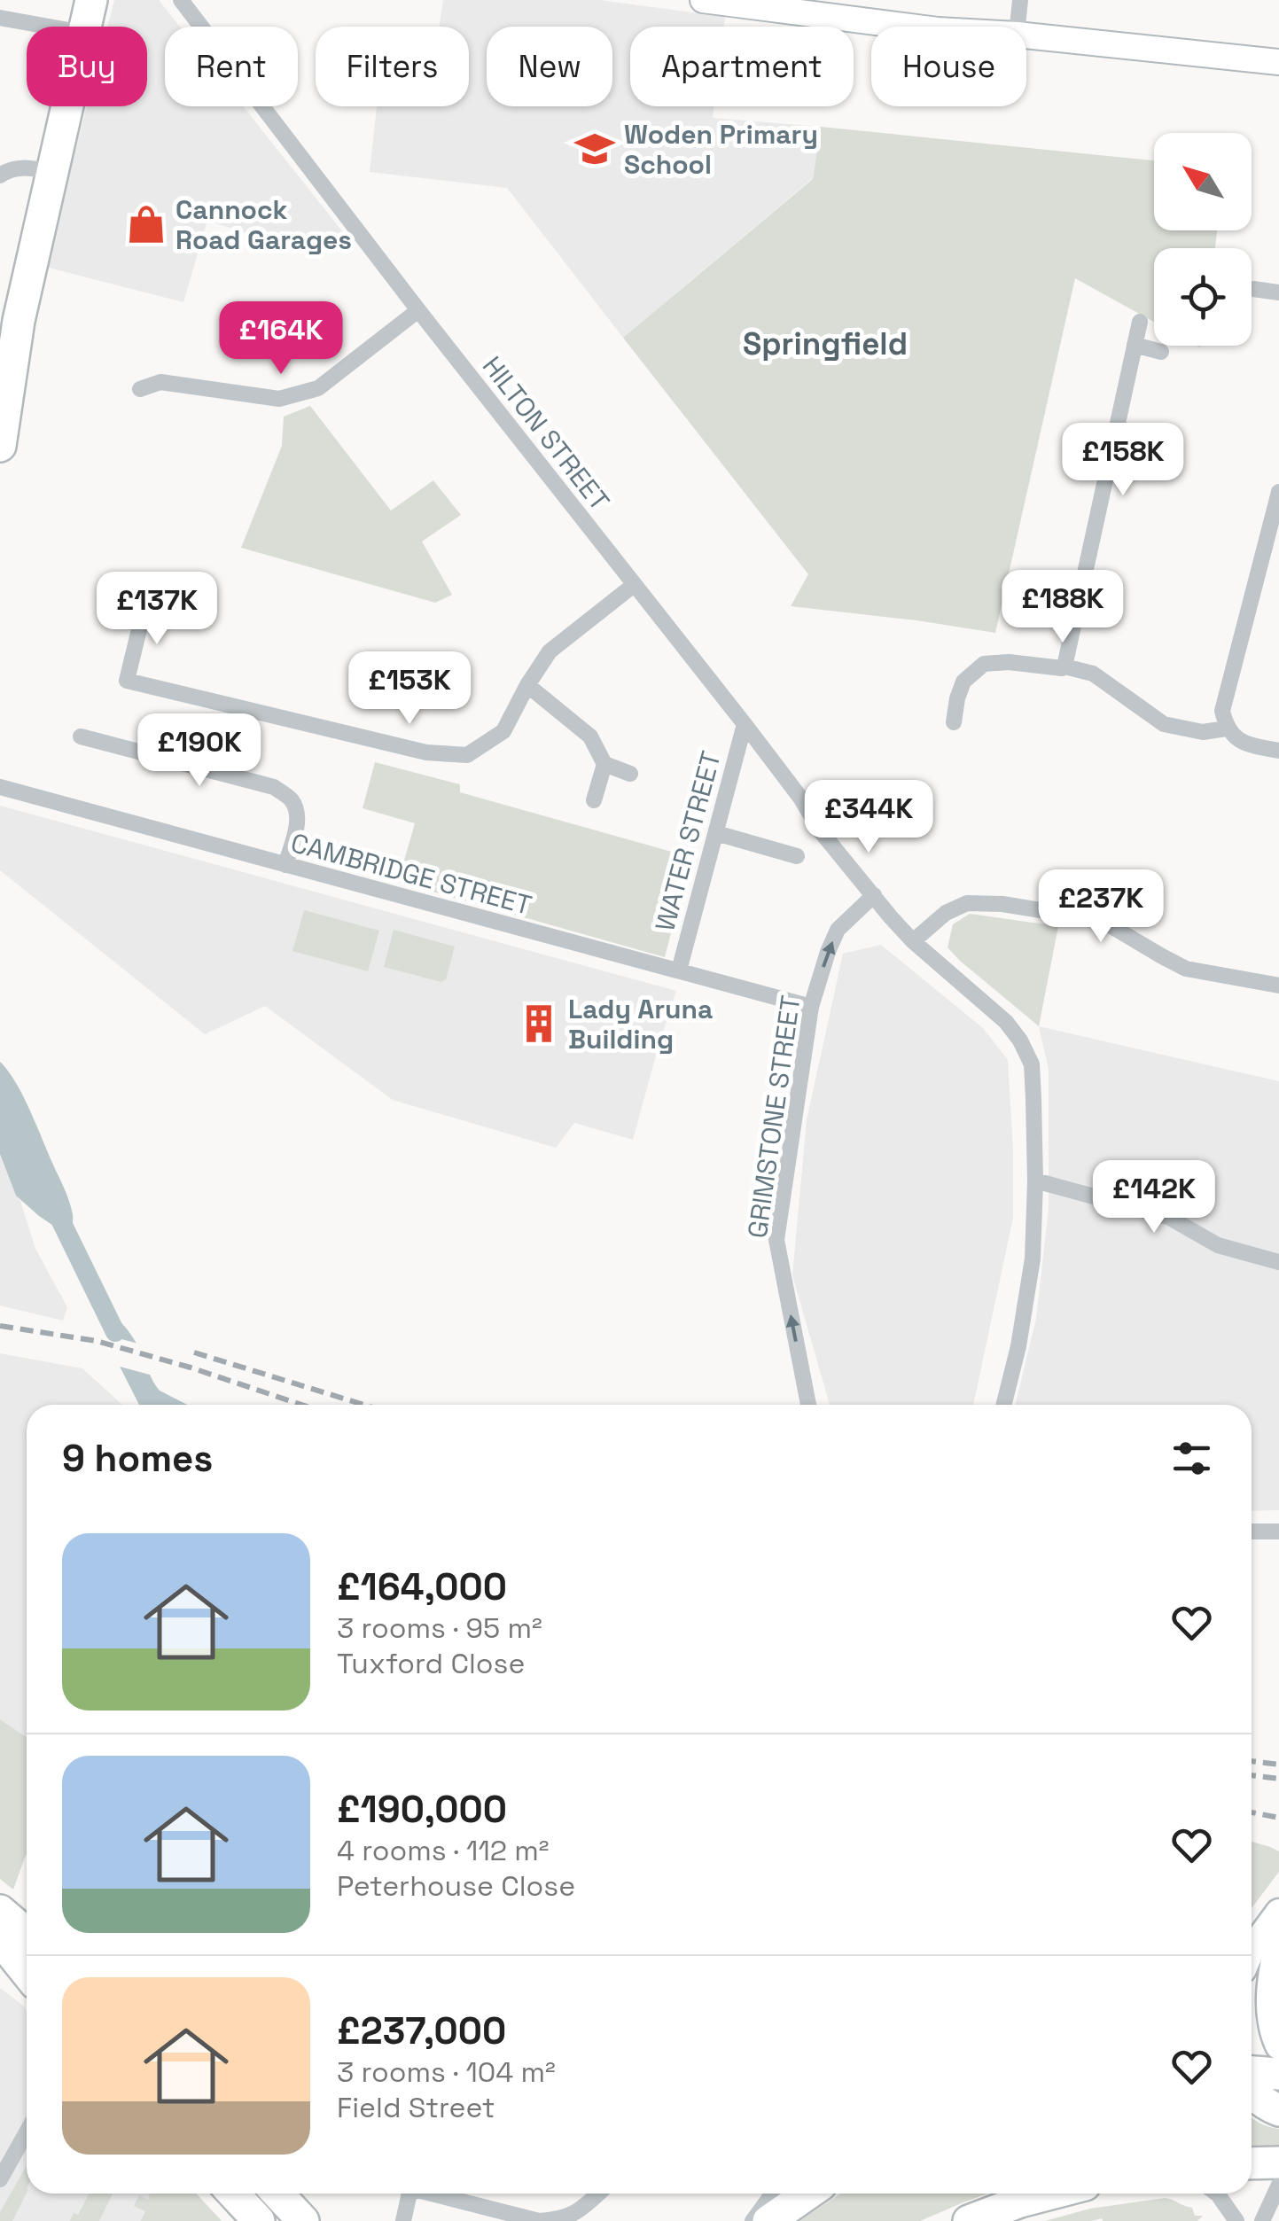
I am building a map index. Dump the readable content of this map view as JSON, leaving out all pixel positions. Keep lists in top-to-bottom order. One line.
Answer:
{"streets":{"street":["HILTON STREET","WATER STREET","CAMBRIDGE STREET","GRIMSTONE STREET"]},"crossings":[["HILTON STREET","WATER STREET"],["HILTON STREET","GRIMSTONE STREET"],["WATER STREET","CAMBRIDGE STREET"],["CAMBRIDGE STREET","GRIMSTONE STREET"]],"one_way":["GRIMSTONE STREET"],"districts":["Springfield"],"places":{"school or university":["Woden Primary School"],"shop":["Cannock Road Garages"],"building":["Lady Aruna Building"]},"north":"top left","page":{"chip":["Buy","Rent","Filters","New","Apartment","House"],"price":["£164K","£158K","£188K","£137K","£153K","£190K","£344K","£237K","£142K"],"heading":"9 homes","list":[{"name":"£164,000","note":"3 rooms · 95 m² · Tuxford Close"},{"name":"£190,000","note":"4 rooms · 112 m² · Peterhouse Close"},{"name":"£237,000","note":"3 rooms · 104 m² · Field Street"}]}}
